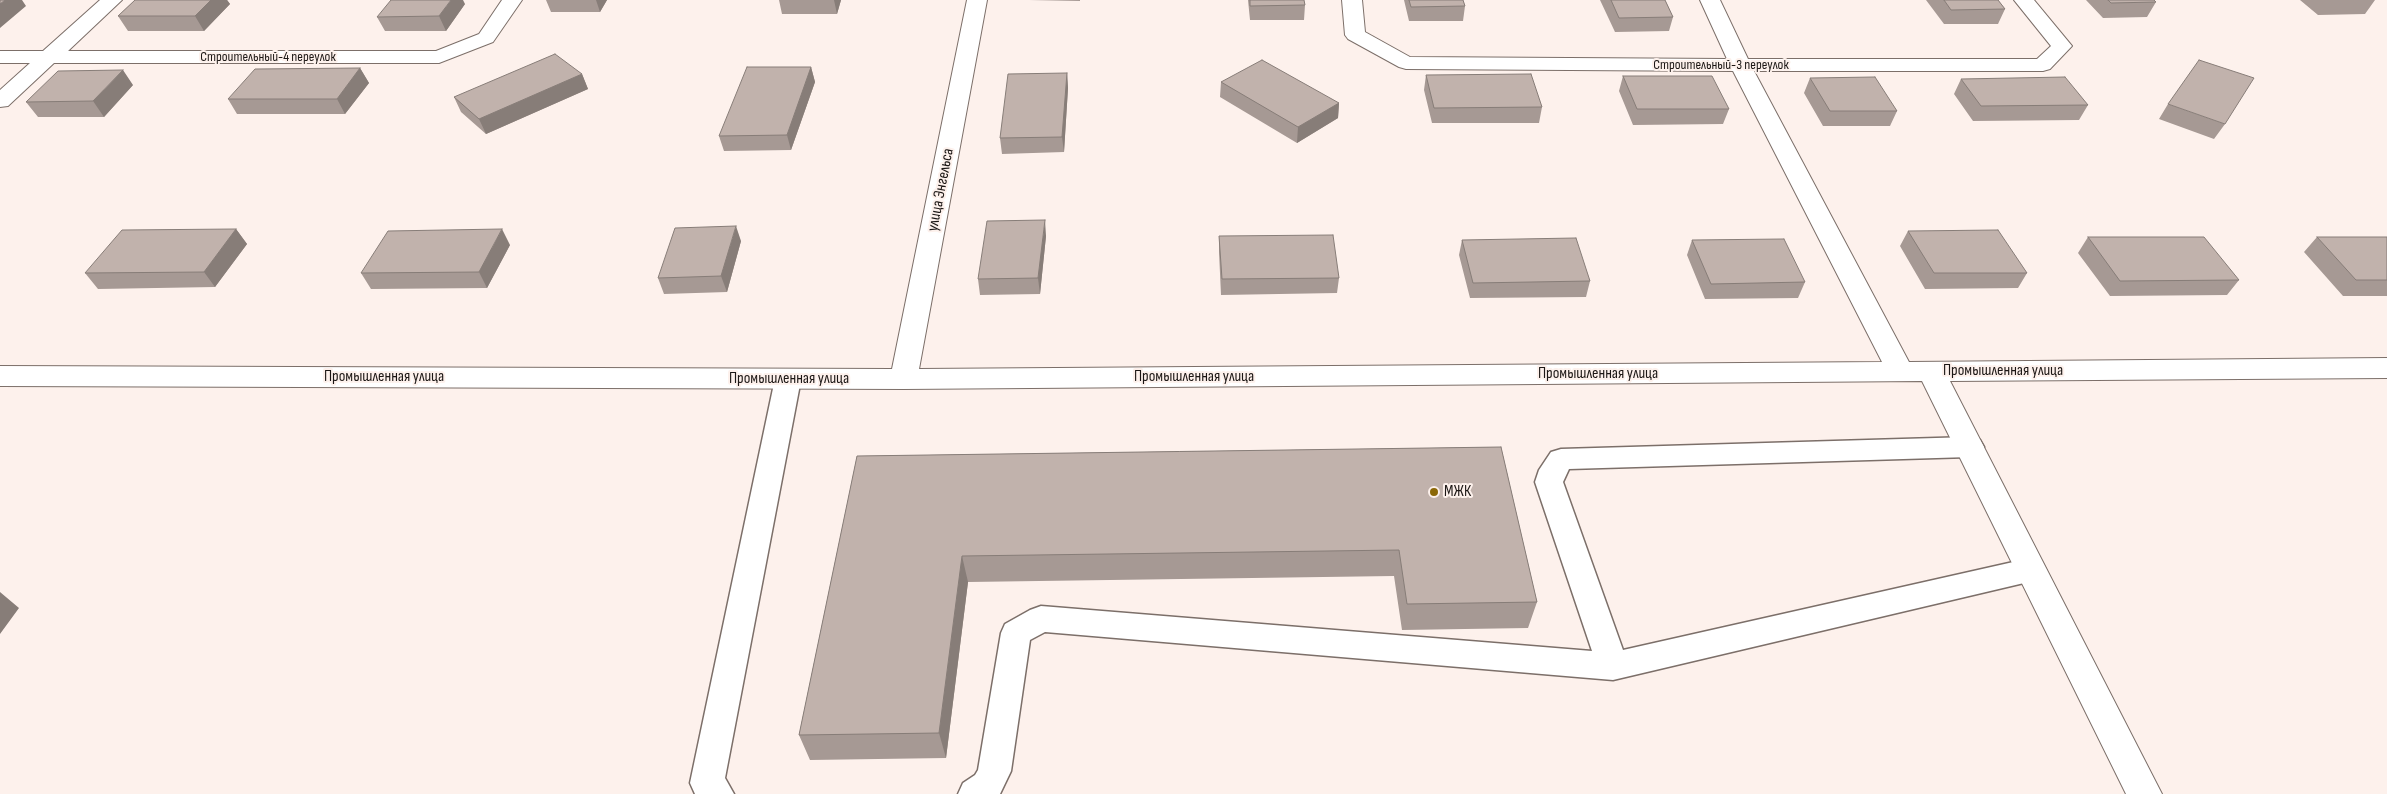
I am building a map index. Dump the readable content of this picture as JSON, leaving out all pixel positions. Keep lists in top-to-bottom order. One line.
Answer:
{"streets":{"street":["Строительный-4 переулок","Строительный-3 переулок","улица Энгельса","Промышленная улица"]},"crossings":[["улица Энгельса","Промышленная улица"]],"places":["МЖК"]}
